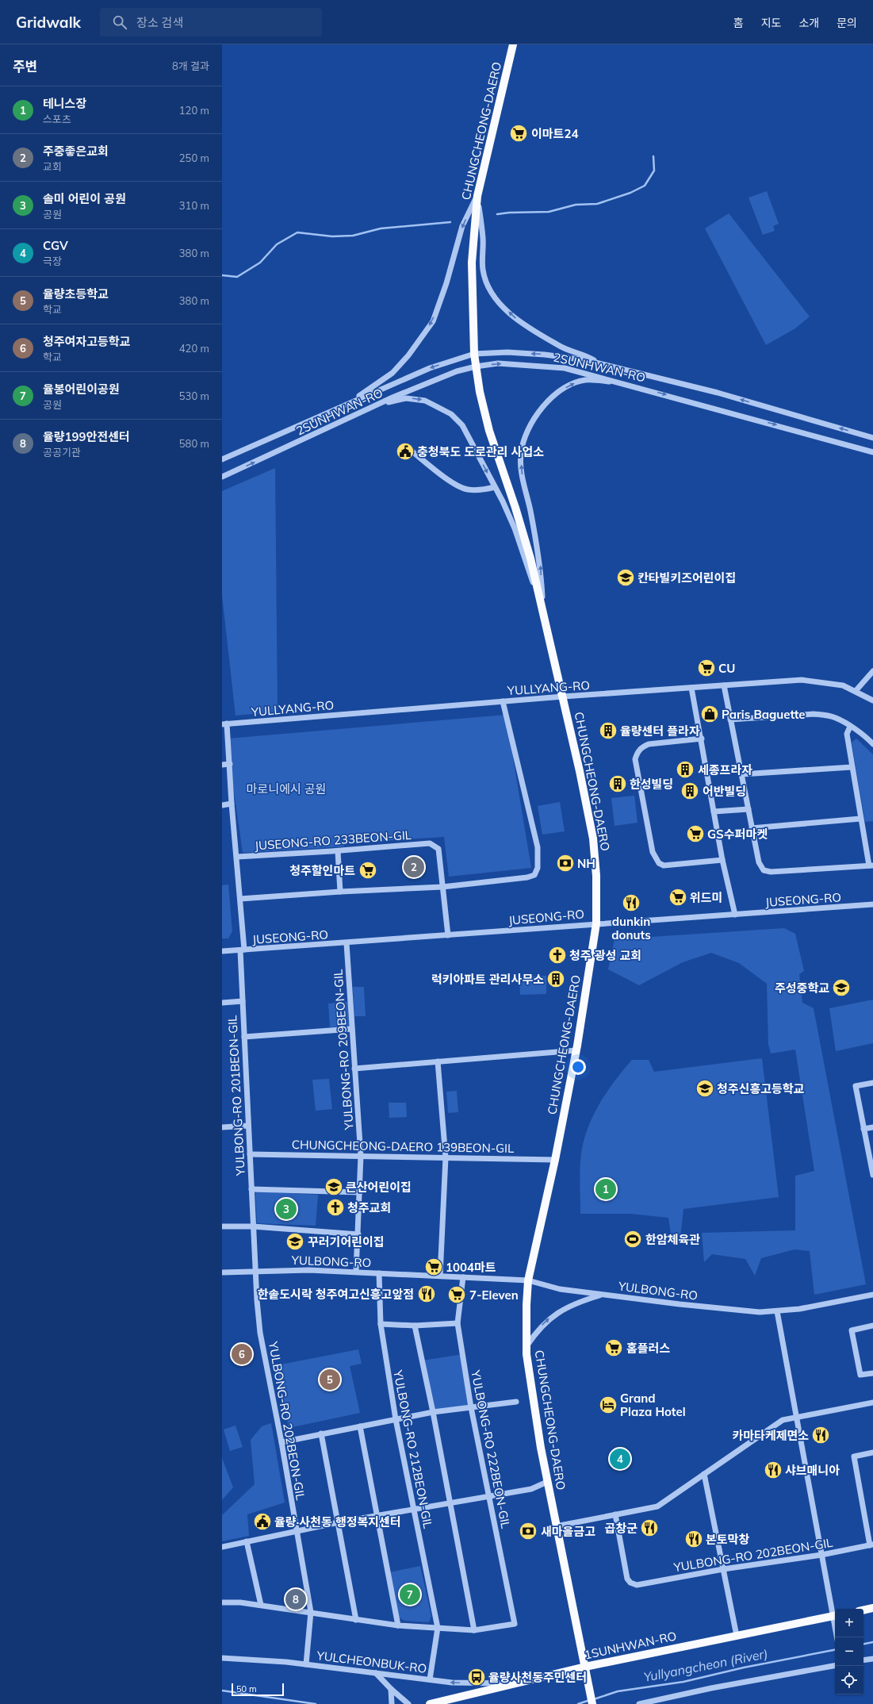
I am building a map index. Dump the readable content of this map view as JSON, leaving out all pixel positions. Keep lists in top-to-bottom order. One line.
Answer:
{"streets":{"main road":["CHUNGCHEONG-DAERO","1SUNHWAN-RO"],"street":["2SUNHWAN-RO","YULLYANG-RO","JUSEONG-RO 233BEON-GIL","JUSEONG-RO","YULBONG-RO 209BEON-GIL","YULBONG-RO 201BEON-GIL","CHUNGCHEONG-DAERO 139BEON-GIL","YULBONG-RO","YULBONG-RO 202BEON-GIL","YULBONG-RO 212BEON-GIL","YULBONG-RO 222BEON-GIL","YULCHEONBUK-RO"]},"crossings":[["CHUNGCHEONG-DAERO","2SUNHWAN-RO"],["CHUNGCHEONG-DAERO","YULLYANG-RO"],["CHUNGCHEONG-DAERO","JUSEONG-RO"],["CHUNGCHEONG-DAERO","CHUNGCHEONG-DAERO 139BEON-GIL"],["CHUNGCHEONG-DAERO","YULBONG-RO"],["CHUNGCHEONG-DAERO","1SUNHWAN-RO"],["JUSEONG-RO","YULBONG-RO 209BEON-GIL"],["JUSEONG-RO","YULBONG-RO 201BEON-GIL"],["YULBONG-RO 209BEON-GIL","YULBONG-RO 201BEON-GIL"],["YULBONG-RO 209BEON-GIL","CHUNGCHEONG-DAERO 139BEON-GIL"],["YULBONG-RO 209BEON-GIL","YULBONG-RO"],["YULBONG-RO 201BEON-GIL","CHUNGCHEONG-DAERO 139BEON-GIL"],["YULBONG-RO 201BEON-GIL","YULBONG-RO"],["YULBONG-RO 201BEON-GIL","YULBONG-RO 202BEON-GIL"],["YULBONG-RO","YULBONG-RO 202BEON-GIL"],["YULBONG-RO","YULBONG-RO 212BEON-GIL"],["YULBONG-RO","YULBONG-RO 222BEON-GIL"],["YULBONG-RO 202BEON-GIL","YULCHEONBUK-RO"],["YULBONG-RO 212BEON-GIL","YULCHEONBUK-RO"],["1SUNHWAN-RO","YULCHEONBUK-RO"]],"water":["Yullyangcheon (River)"],"parks":["마로니에시 공원"],"places":{"supermarket":["이마트24","CU","GS수퍼마켓","청주할인마트","위드미","1004마트","7-Eleven","홈플러스"],"public building":["충청북도 도로관리 사업소","율량·사천동 행정복지센터"],"school or university":["칸타빌키즈어린이집","주성중학교","청주신흥고등학교","큰산어린이집","꾸러기어린이집"],"shop":["Paris Baguette"],"building":["율량센터 플라자","세종프라자","한성빌딩","어반빌딩","럭키아파트 관리사무소"],"bank":["NH","새마을금고"],"restaurant":["dunkin donuts","한솥도시락 청주여고신흥고앞점","카마타케제면소","샤브매니아","곱창군","본토막창"],"church":["청주 광성 교회","청주교회"],"sports":["한암체육관"],"hotel":["Grand Plaza Hotel"],"bus stop":["율량사천동주민센터"]},"scale_bar":"50 m","page":{"header":"Gridwalk","search":"장소 검색","nav":["홈","지도","소개","문의"],"heading":["주변","8개 결과"],"list":[{"mark":"1","name":"테니스장","note":"스포츠","value":"120 m"},{"mark":"2","name":"주중좋은교회","note":"교회","value":"250 m"},{"mark":"3","name":"솔미 어린이 공원","note":"공원","value":"310 m"},{"mark":"4","name":"CGV","note":"극장","value":"380 m"},{"mark":"5","name":"율량초등학교","note":"학교","value":"380 m"},{"mark":"6","name":"청주여자고등학교","note":"학교","value":"420 m"},{"mark":"7","name":"율봉어린이공원","note":"공원","value":"530 m"},{"mark":"8","name":"율량199안전센터","note":"공공기관","value":"580 m"}],"pins":["2","1","3","6","5","4","7","8"],"map_buttons":["+","−"],"scale":"50 m"}}
